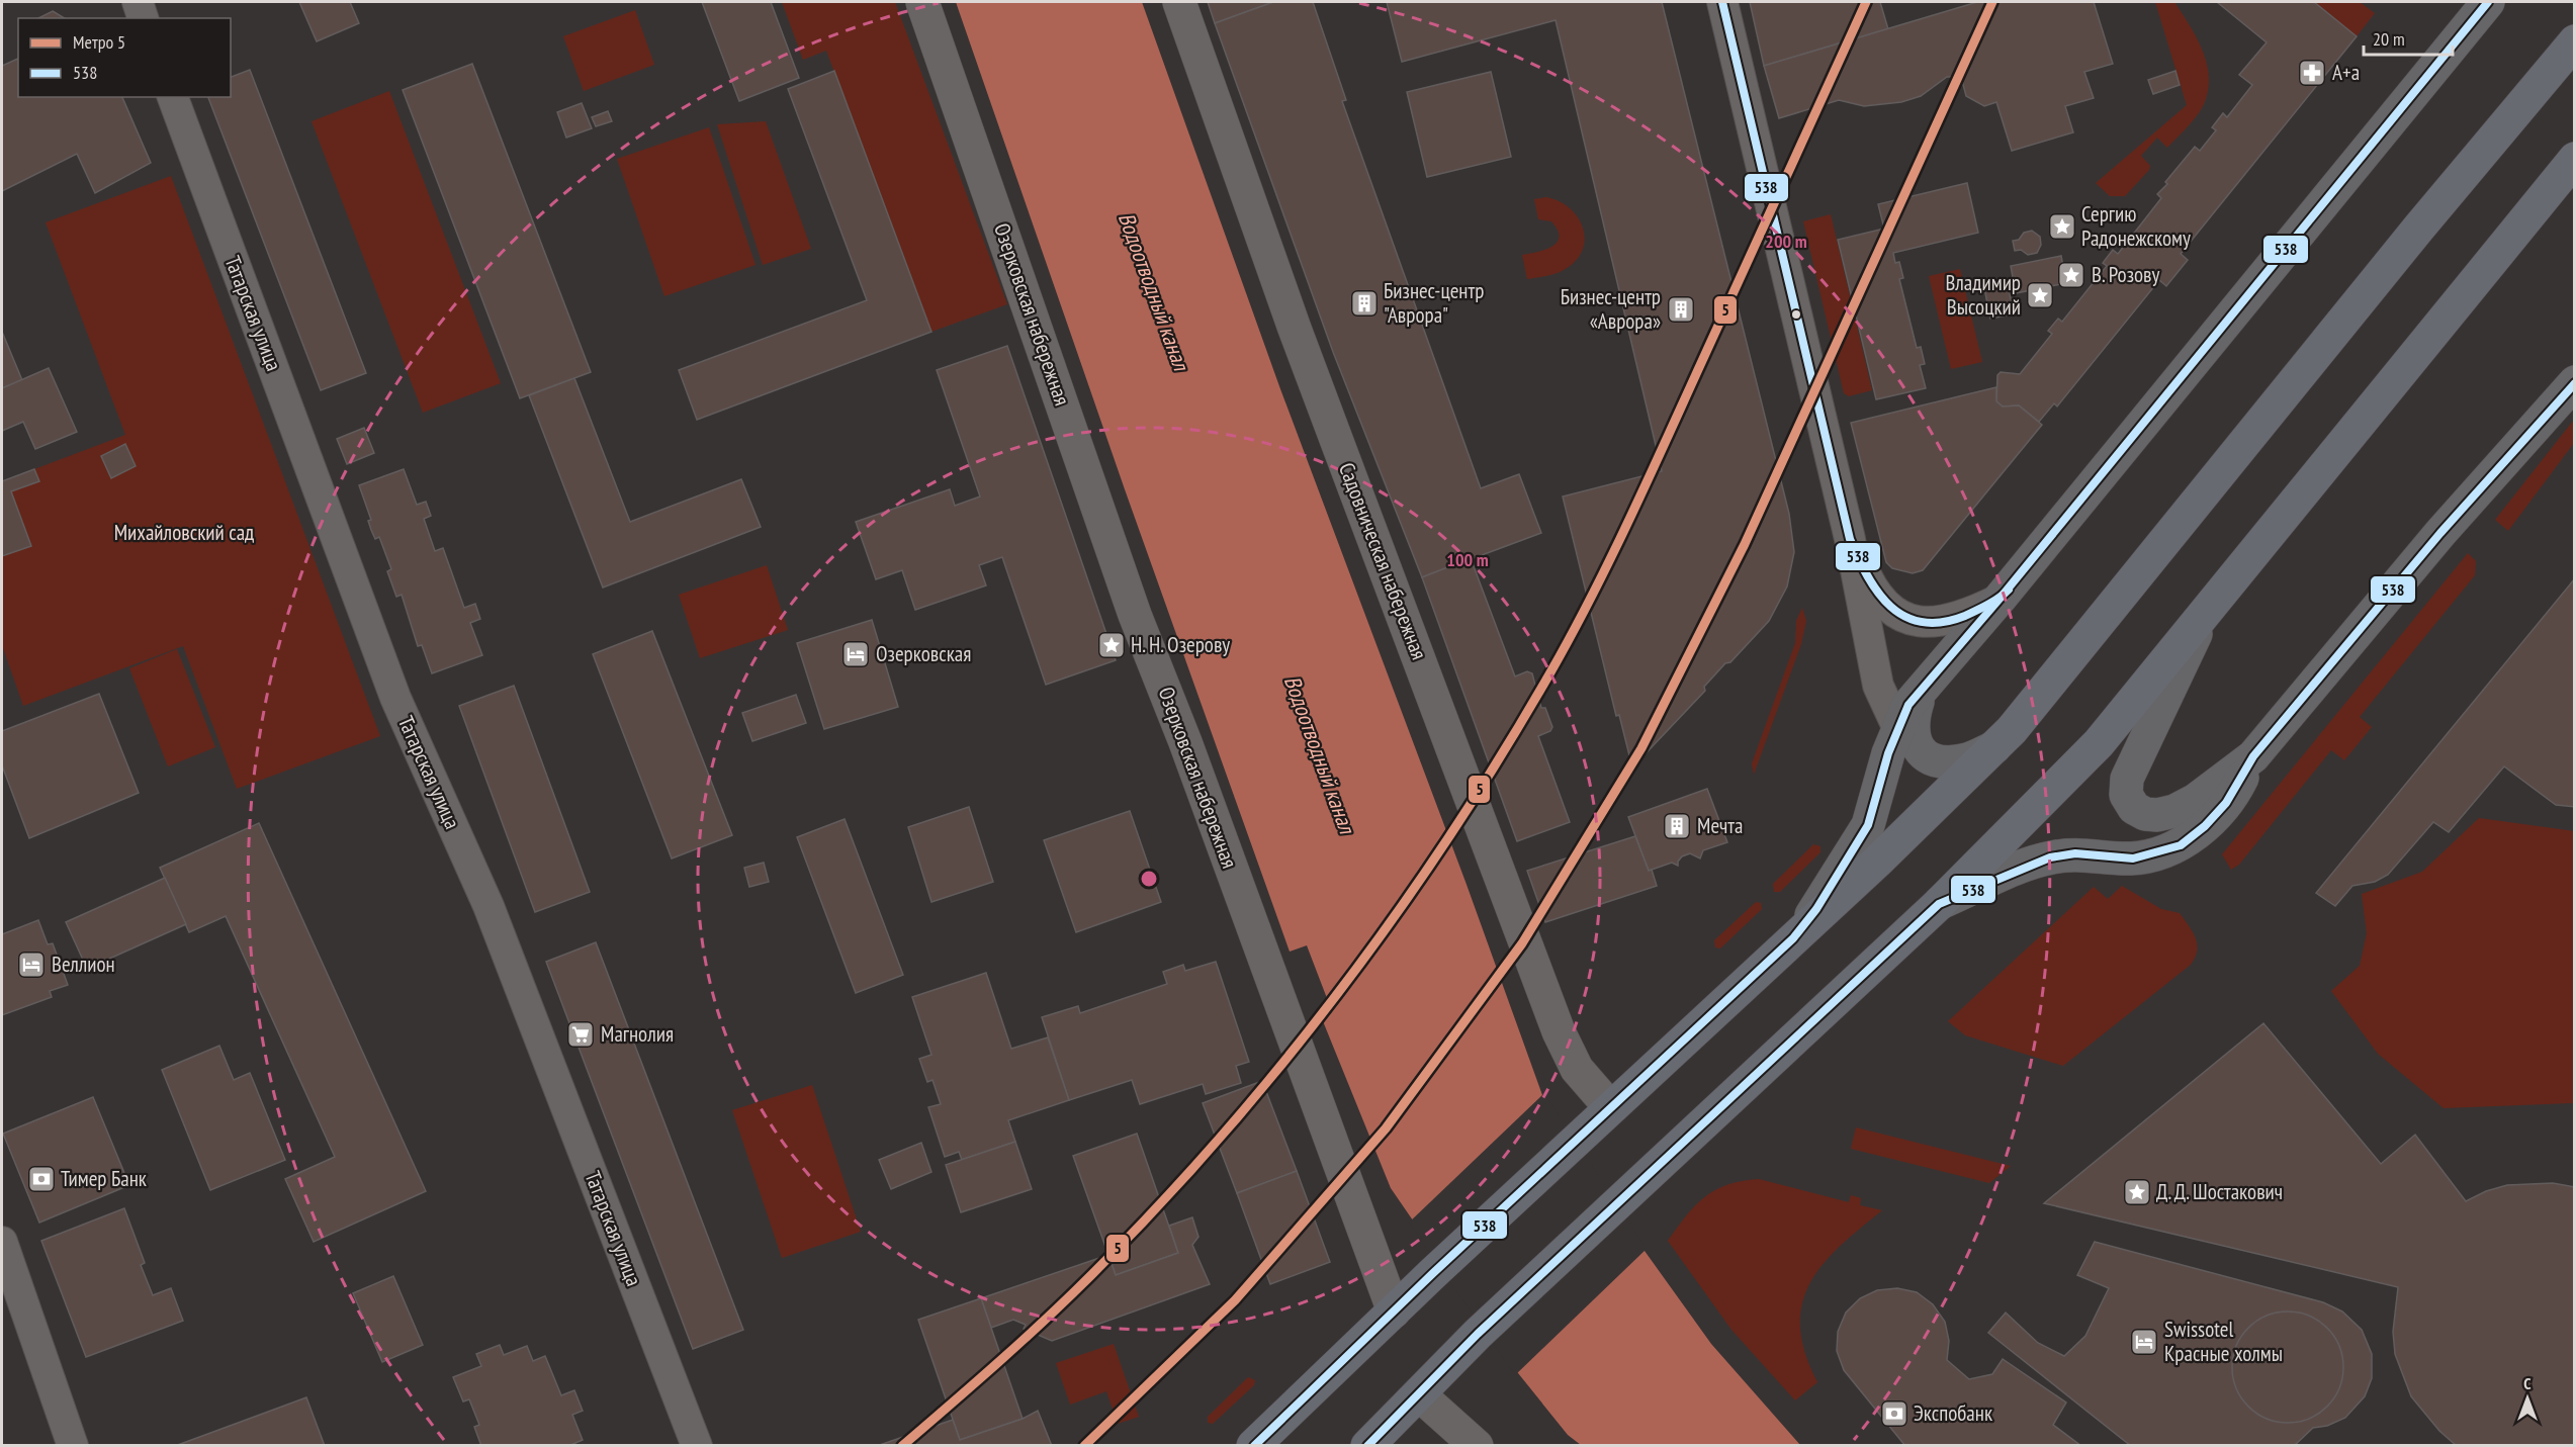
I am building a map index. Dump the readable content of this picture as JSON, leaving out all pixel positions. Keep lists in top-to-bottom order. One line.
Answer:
{"streets":{"street":["Татарская улица","Озерковская набережная","Садовническая набережная"]},"water":["Водоотводный канал"],"parks":["Михайловский сад"],"places":{"pharmacy":["А+а"],"place":["Сергию Радонежскому","В. Розову","Владимир Высоцкий","Н. Н. Озерову","Д. Д. Шостакович"],"building":["Бизнес-центр \"Аврора\"","Бизнес-центр «Аврора»","Мечта"],"hotel":["Озерковская","Веллион","Swissotel Красные холмы"],"supermarket":["Магнолия"],"bank":["Тимер Банк","Экспобанк"]},"lines":["metro line 5","transit line 538"],"legend":["Метро 5","538"],"scale_bar":"20 m","north":"top","rings":["200 m","100 m"]}
